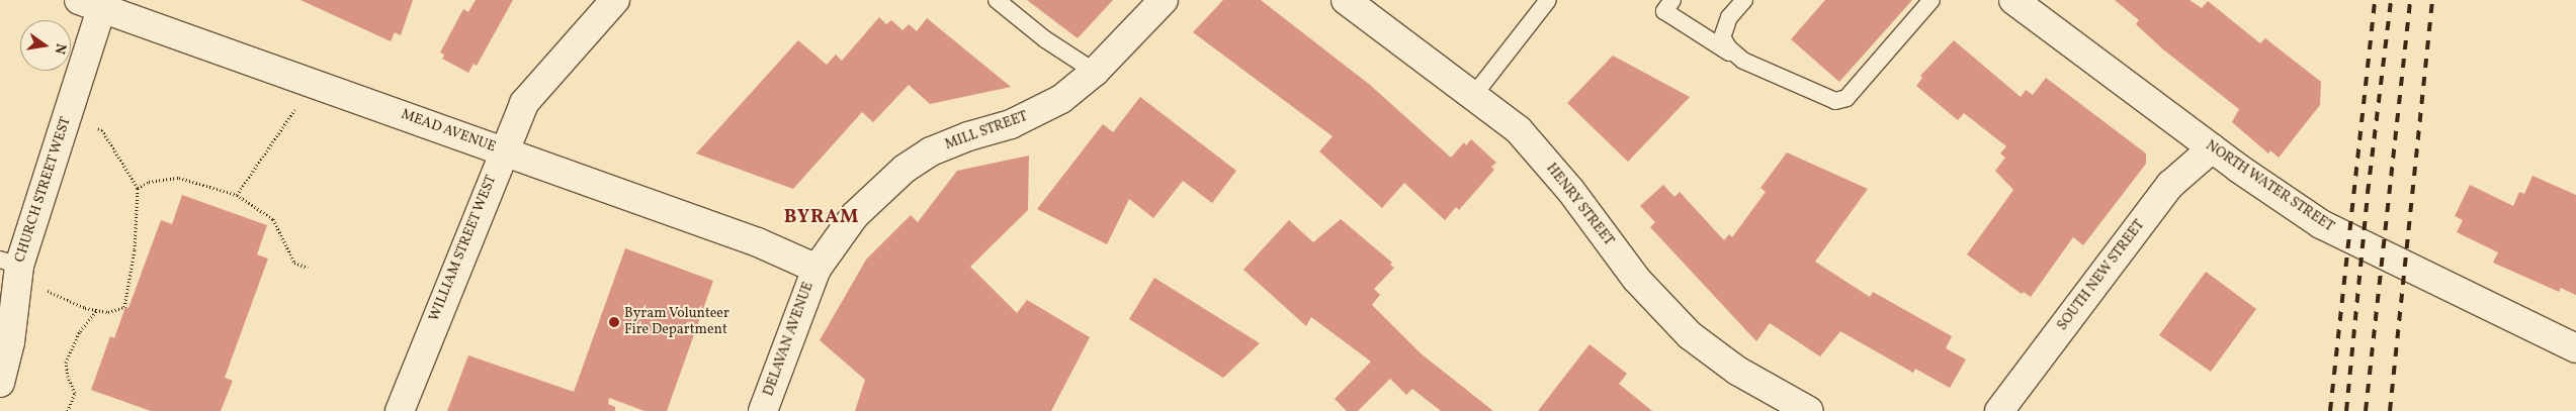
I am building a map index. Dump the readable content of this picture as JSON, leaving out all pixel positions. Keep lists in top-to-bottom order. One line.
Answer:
{"streets":{"street":["MEAD AVENUE","MILL STREET","NORTH WATER STREET","CHURCH STREET WEST","HENRY STREET","WILLIAM STREET WEST","SOUTH NEW STREET","DELAVAN AVENUE"]},"crossings":[["MEAD AVENUE","MILL STREET"],["MEAD AVENUE","CHURCH STREET WEST"],["MEAD AVENUE","WILLIAM STREET WEST"],["MEAD AVENUE","DELAVAN AVENUE"],["MILL STREET","DELAVAN AVENUE"],["NORTH WATER STREET","SOUTH NEW STREET"]],"districts":["BYRAM"],"places":["Byram Volunteer Fire Department"],"north":"right"}
